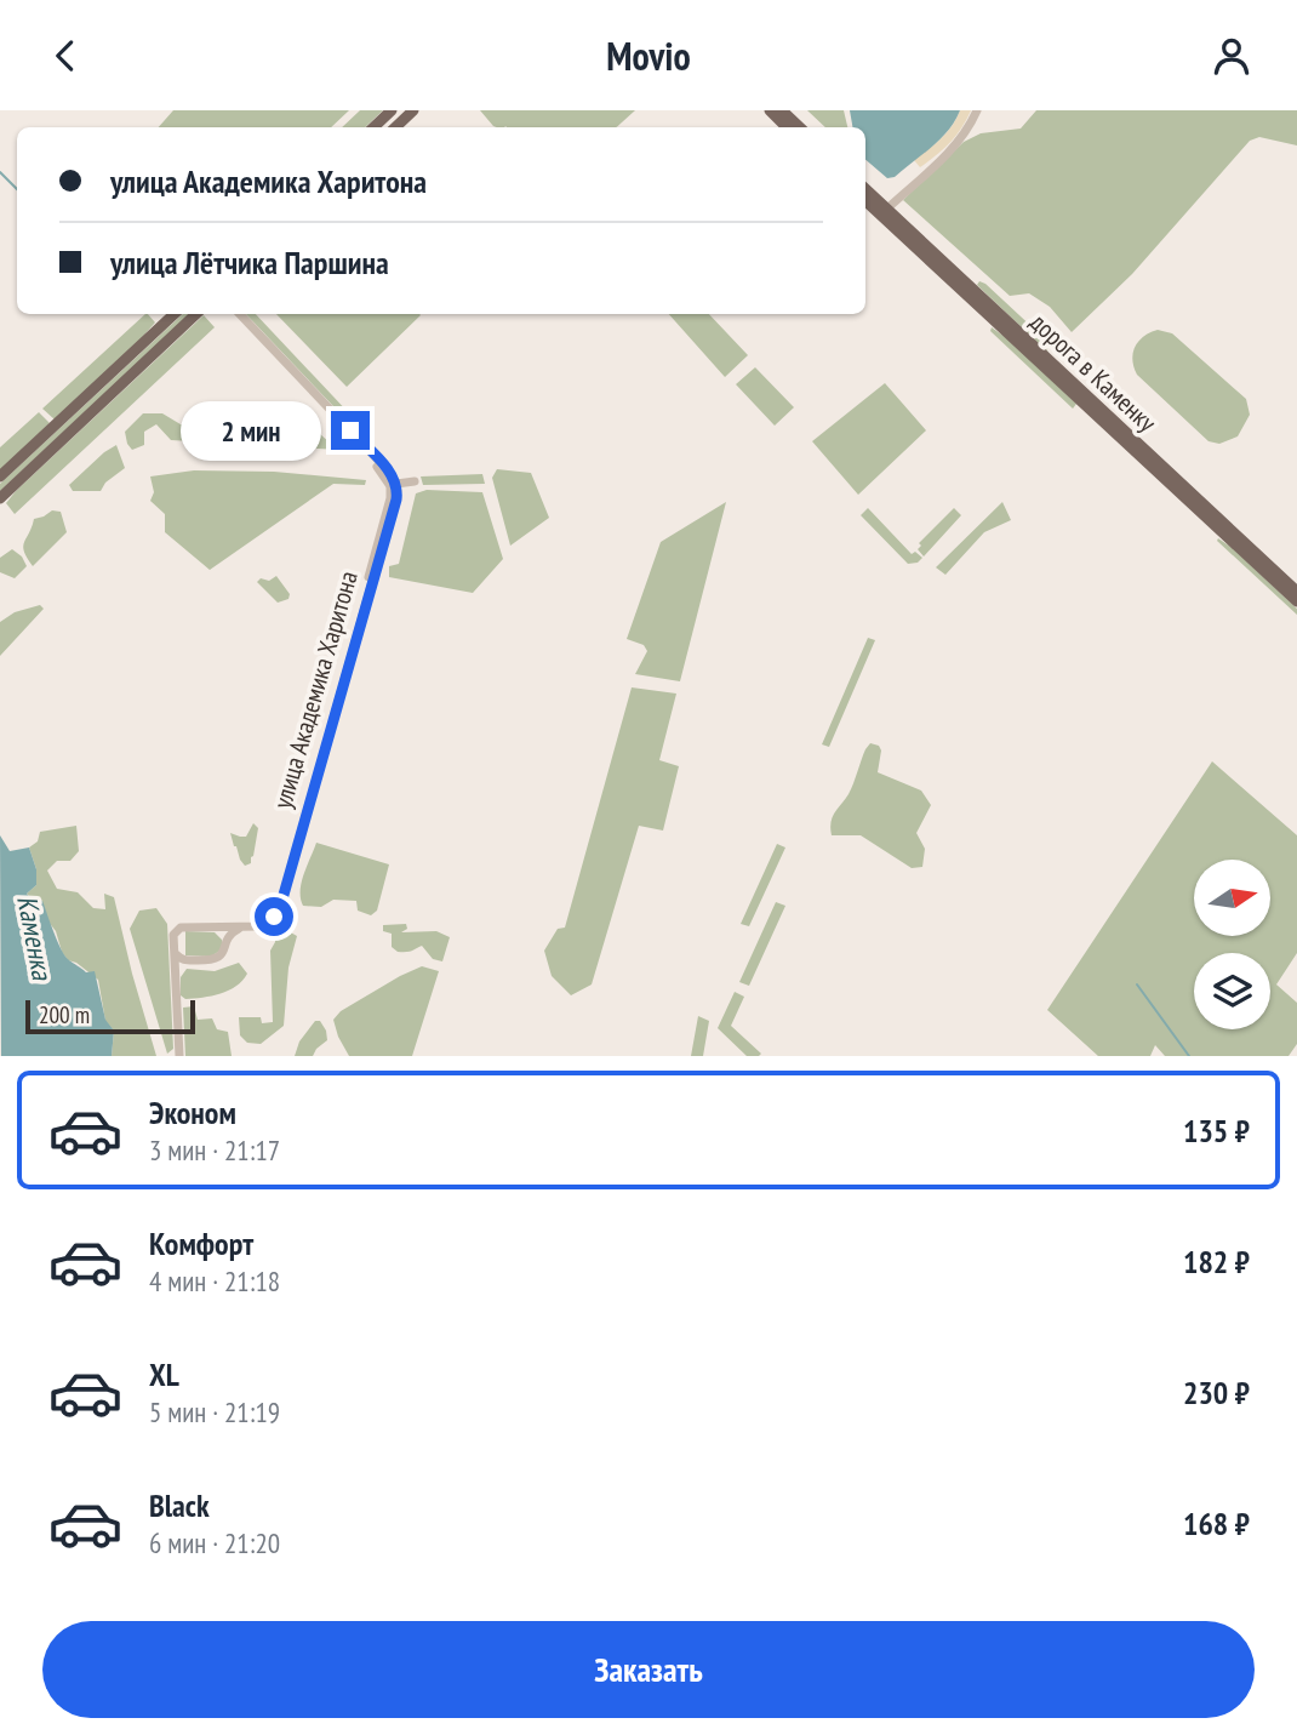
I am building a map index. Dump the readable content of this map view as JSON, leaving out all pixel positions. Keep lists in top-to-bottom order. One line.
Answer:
{"streets":{"main road":["дорога в Каменку"],"street":["улица Академика Харитона"]},"water":["Каменка"],"scale_bar":"200 m","north":"right","page":{"header":"Movio","banner":["улица Академика Харитона","улица Лётчика Паршина"],"bubble":"2 мин","scale":"200 m","list":[{"name":"Эконом","note":"3 мин · 21:17","value":"135 ₽"},{"name":"Комфорт","note":"4 мин · 21:18","value":"182 ₽"},{"name":"XL","note":"5 мин · 21:19","value":"230 ₽"},{"name":"Black","note":"6 мин · 21:20","value":"168 ₽"}],"buttons":"Заказать"}}
